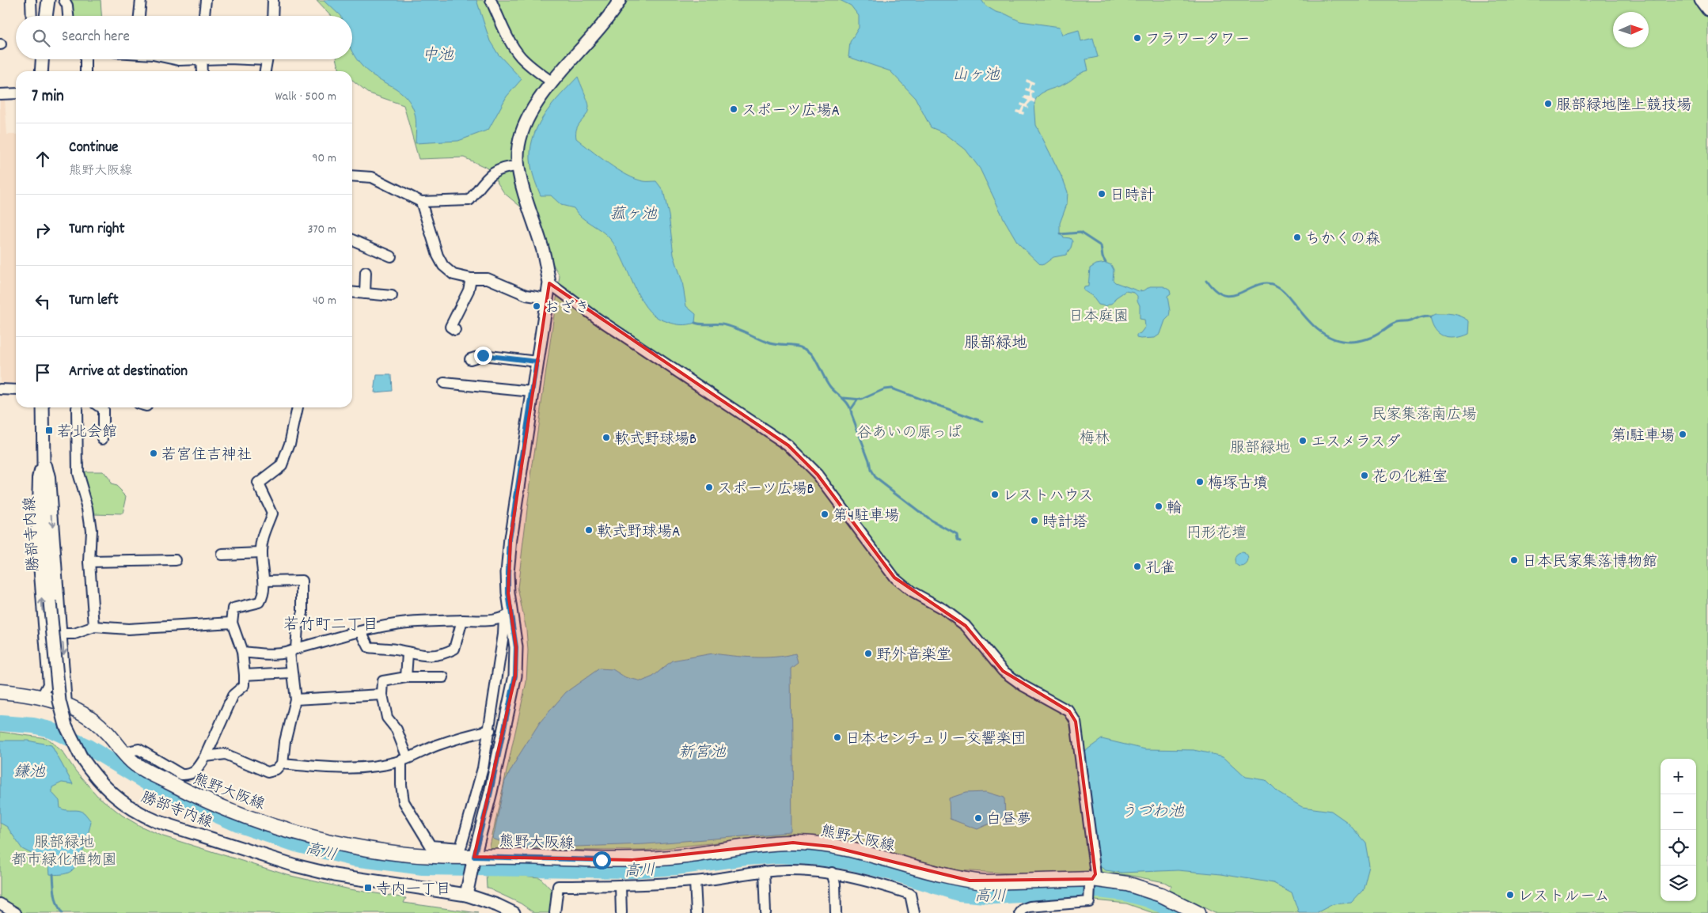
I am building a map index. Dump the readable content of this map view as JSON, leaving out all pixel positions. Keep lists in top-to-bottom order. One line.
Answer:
{"streets":{"main road":["熊野大阪線"],"street":["勝部寺内線"]},"districts":["服部緑地","若竹町二丁目"],"water":["中池","山ヶ池","菰ヶ池","新宮池","鎌池","うづわ池","高川"],"parks":["日本庭園","民家集落南広場","谷あいの原っぱ","梅林","服部緑地","円形花壇","服部緑地 都市緑化植物園"],"places":{"other":["フラワータワー","服部緑地陸上競技場","スポーツ広場A","日時計","ちかくの森","おざき","第1駐車場","軟式野球場B","エスメラスダ","若宮住吉神社","花の化粧室","梅塚古墳","スポーツ広場B","レストハウス","輪","第4駐車場","時計塔","軟式野球場A","日本民家集落博物館","孔雀","野外音楽堂","日本センチュリー交響楽団","白昼夢","レストルーム"],"transit":["若北会館","寺内一丁目"]},"north":"right","page":{"search":"Search here","heading":["7 min","Walk · 500 m"],"list":[["Continue","熊野大阪線","90 m"],["Turn right","370 m"],["Turn left","40 m"],"Arrive at destination"],"map_buttons":["+","−"]}}
